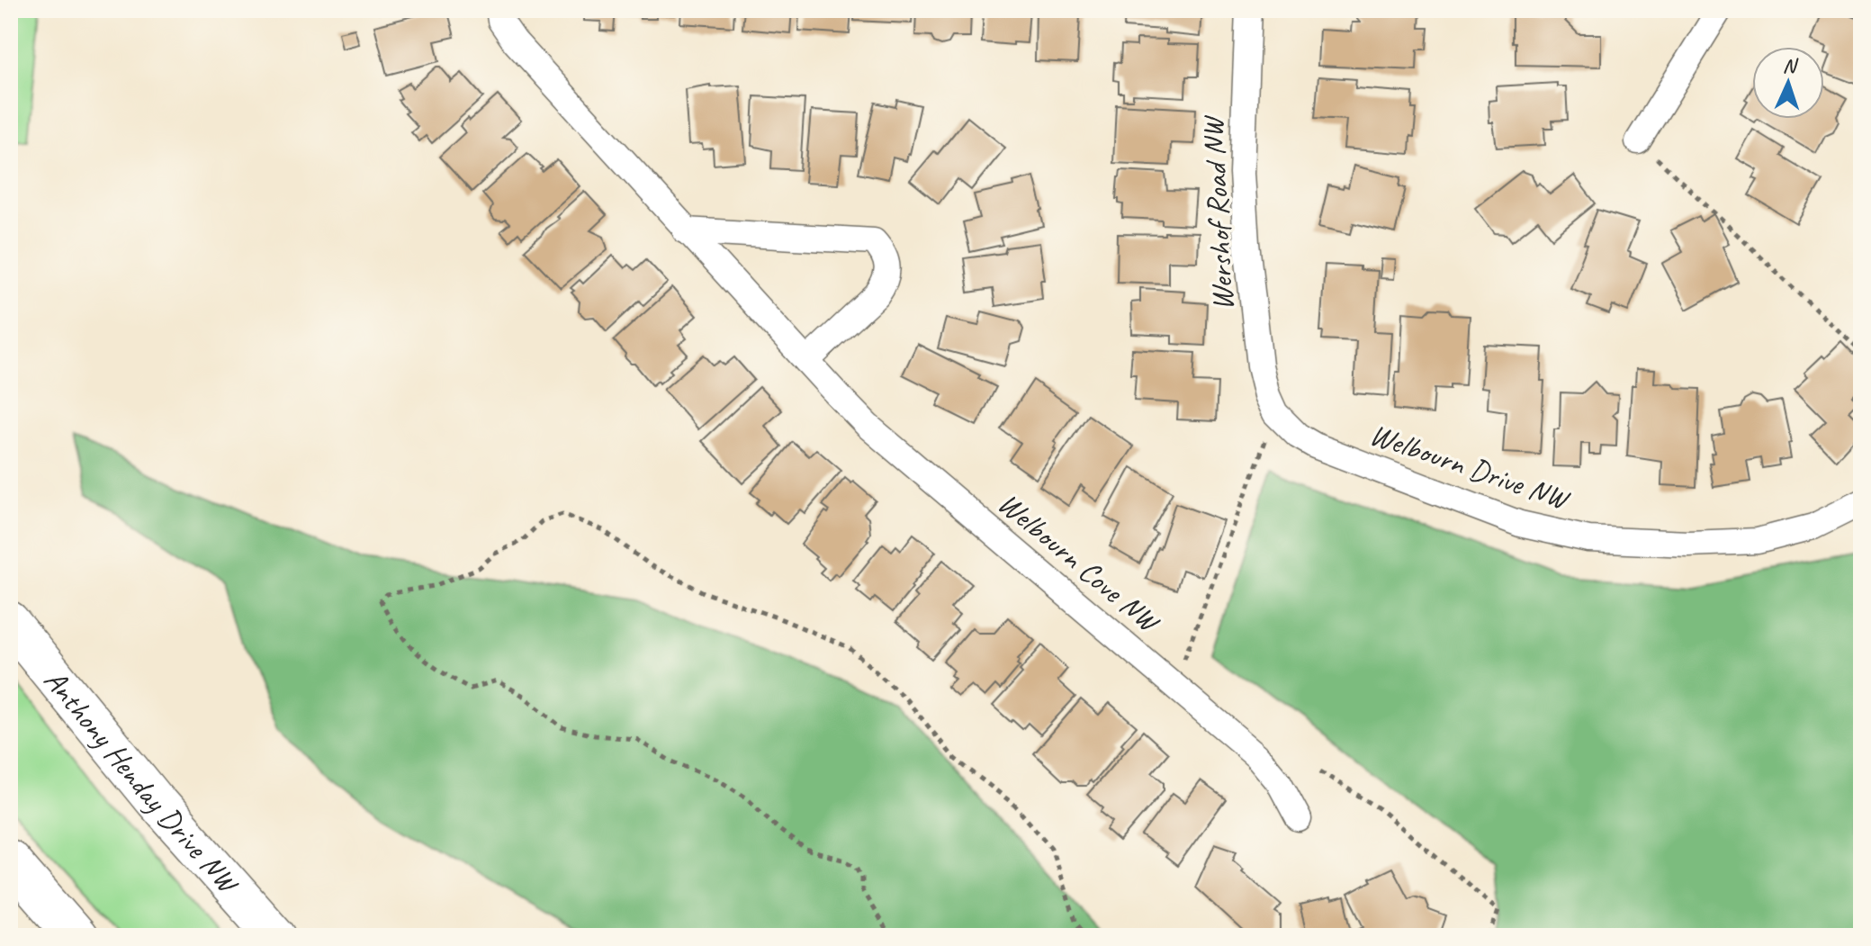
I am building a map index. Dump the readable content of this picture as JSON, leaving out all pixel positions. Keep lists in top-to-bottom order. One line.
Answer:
{"streets":{"highway":["Anthony Henday Drive NW"],"street":["Wershof Road NW","Welbourn Drive NW","Welbourn Cove NW"]},"crossings":[["Wershof Road NW","Welbourn Drive NW"]],"north":"top"}
